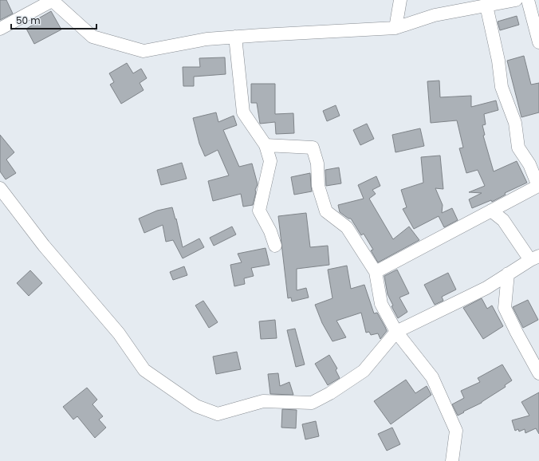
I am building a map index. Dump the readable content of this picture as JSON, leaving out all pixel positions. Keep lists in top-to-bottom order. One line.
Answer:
{"scale_bar":"50 m"}
